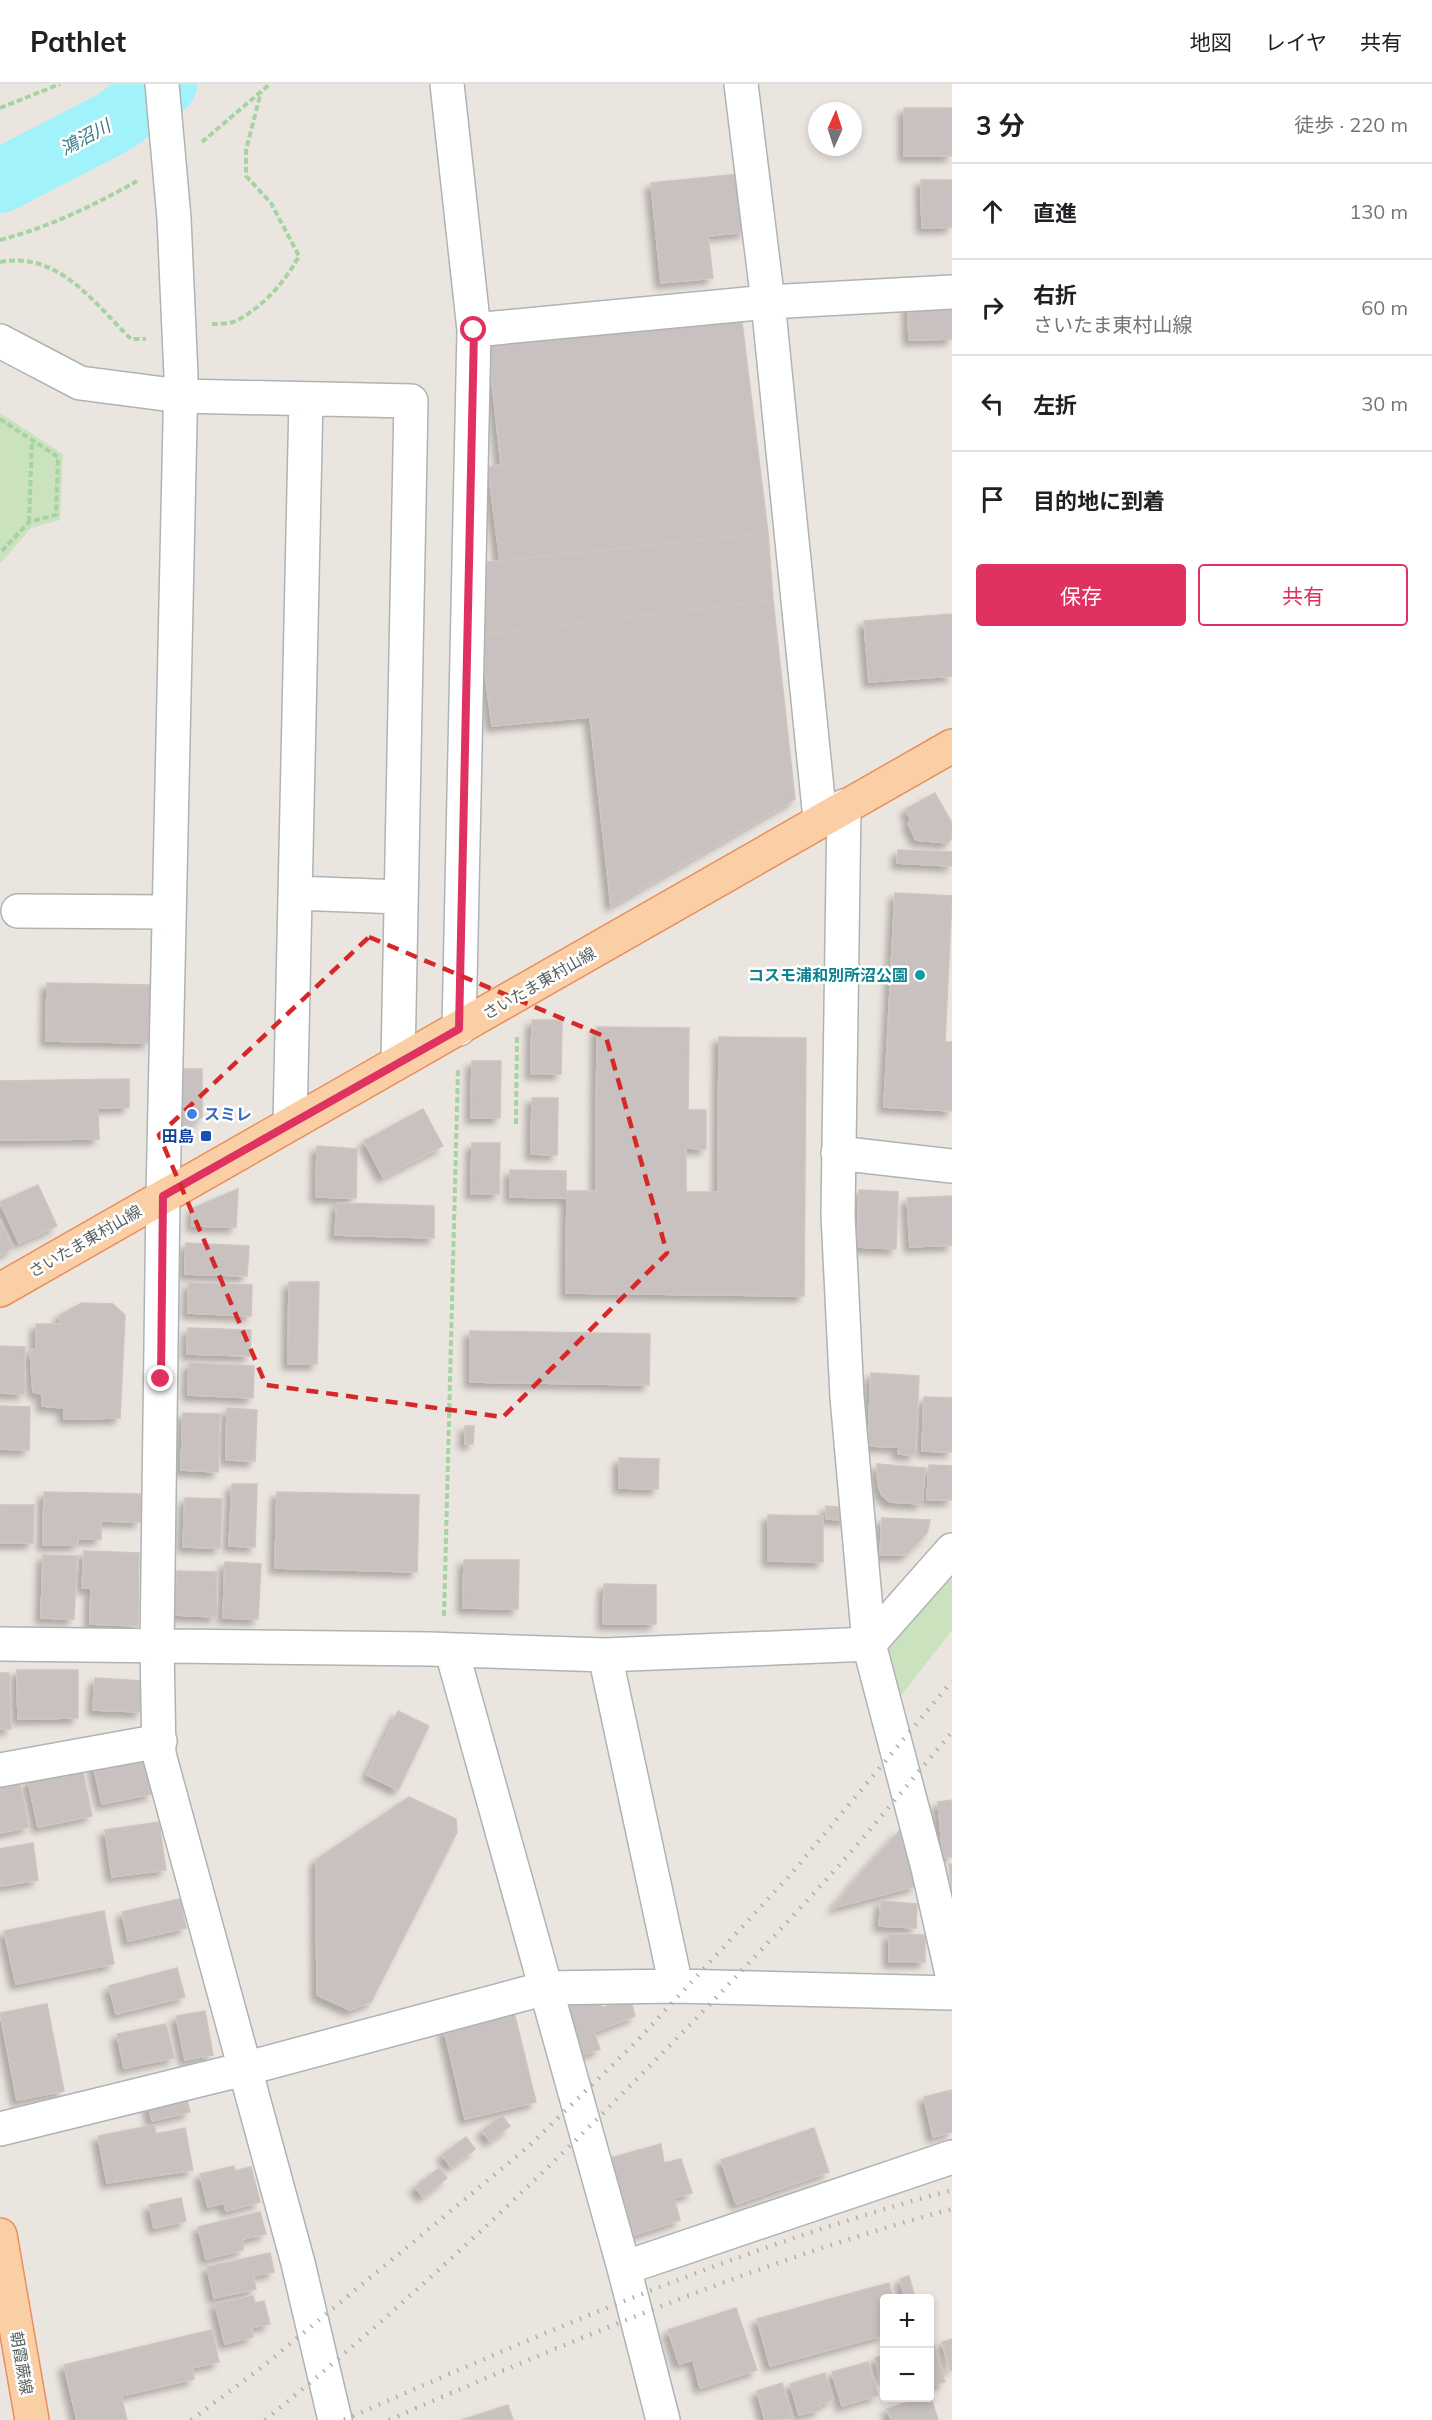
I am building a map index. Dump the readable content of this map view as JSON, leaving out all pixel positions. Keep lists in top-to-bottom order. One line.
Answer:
{"streets":{"main road":["さいたま東村山線","朝霞蕨線"]},"water":["鴻沼川"],"places":{"other":["コスモ浦和別所沼公園","スミレ"],"transit":["田島"]},"north":"top","page":{"header":"Pathlet","nav":["地図","レイヤ","共有"],"heading":["3 分","徒歩 · 220 m"],"list":[["直進","130 m"],["右折","さいたま東村山線","60 m"],["左折","30 m"],"目的地に到着"],"buttons":["保存","共有"],"map_buttons":["+","−"]}}
